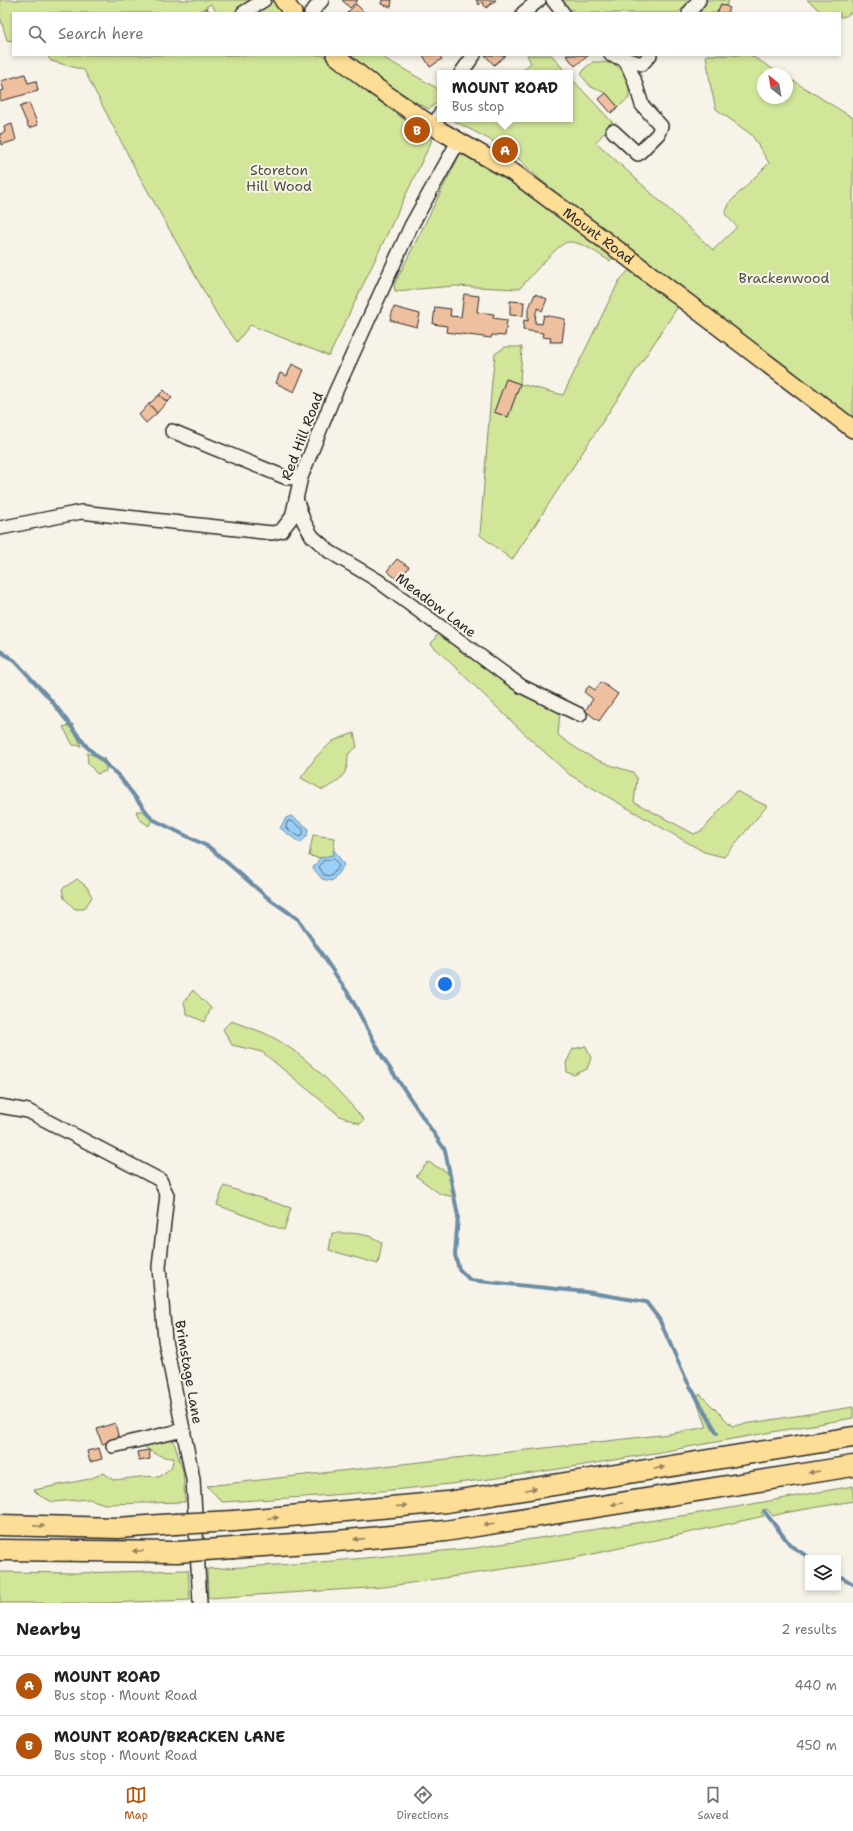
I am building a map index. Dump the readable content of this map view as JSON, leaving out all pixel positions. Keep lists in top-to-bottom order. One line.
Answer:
{"streets":{"main road":["Mount Road"],"street":["Red Hill Road","Meadow Lane","Brimstage Lane"]},"crossings":[["Mount Road","Red Hill Road"],["Red Hill Road","Meadow Lane"]],"parks":["Storeton Hill Wood","Brackenwood"],"north":"top left","page":{"search":"Search here","popup":["MOUNT ROAD","Bus stop"],"pins":["B","A"],"heading":["Nearby","2 results"],"list":[{"mark":"A","name":"MOUNT ROAD","note":"Bus stop · Mount Road","value":"440 m"},{"mark":"B","name":"MOUNT ROAD/BRACKEN LANE","note":"Bus stop · Mount Road","value":"450 m"}],"nav":["Map","Directions","Saved"]}}
